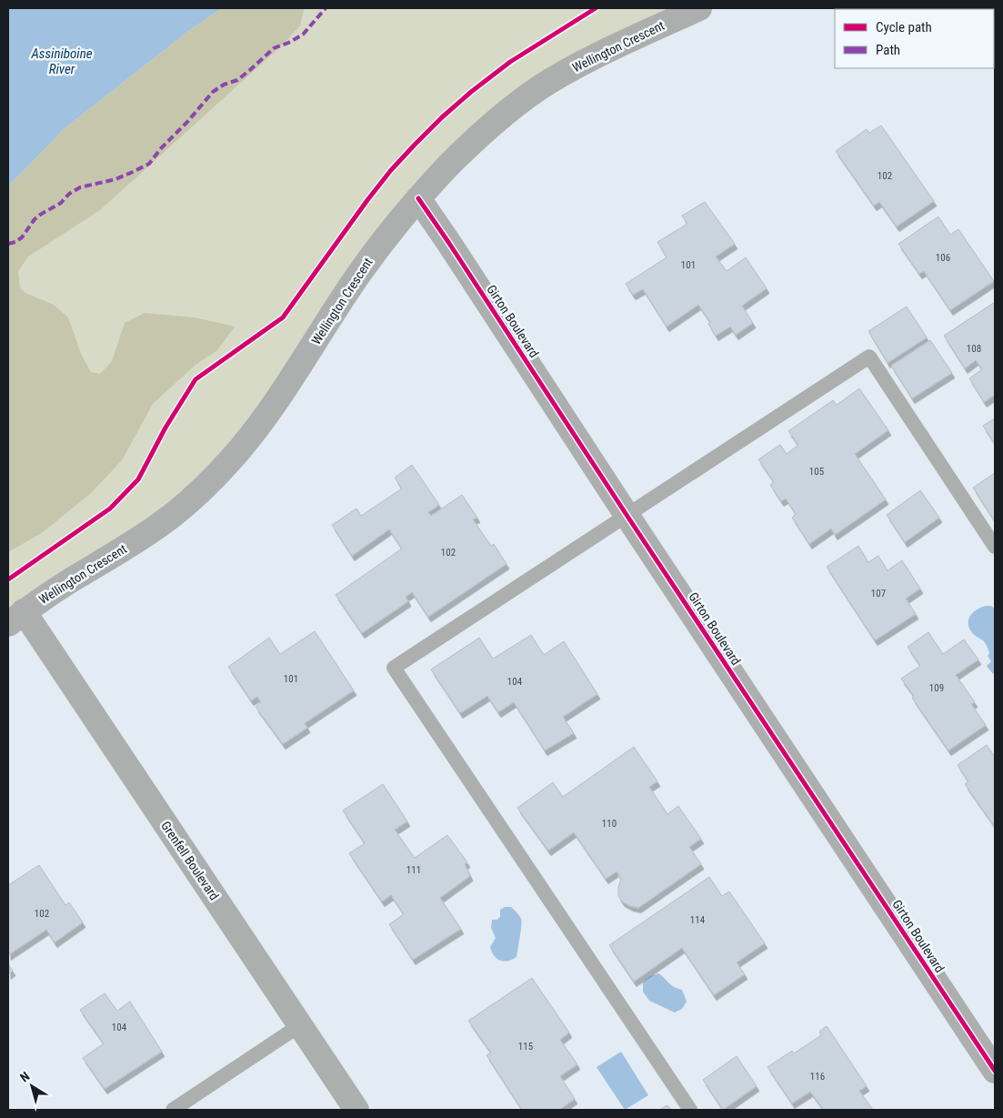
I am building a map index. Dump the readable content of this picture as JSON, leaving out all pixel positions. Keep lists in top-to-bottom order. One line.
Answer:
{"streets":{"street":["Wellington Crescent","Girton Boulevard","Grenfell Boulevard"]},"crossings":[["Wellington Crescent","Girton Boulevard"],["Wellington Crescent","Grenfell Boulevard"]],"water":["Assiniboine River"],"house_numbers":["102","106","101","108","105","102","107","101","104","109","110","111","102","114","104","115","116"],"legend":["Cycle path","Path"],"north":"top left"}
